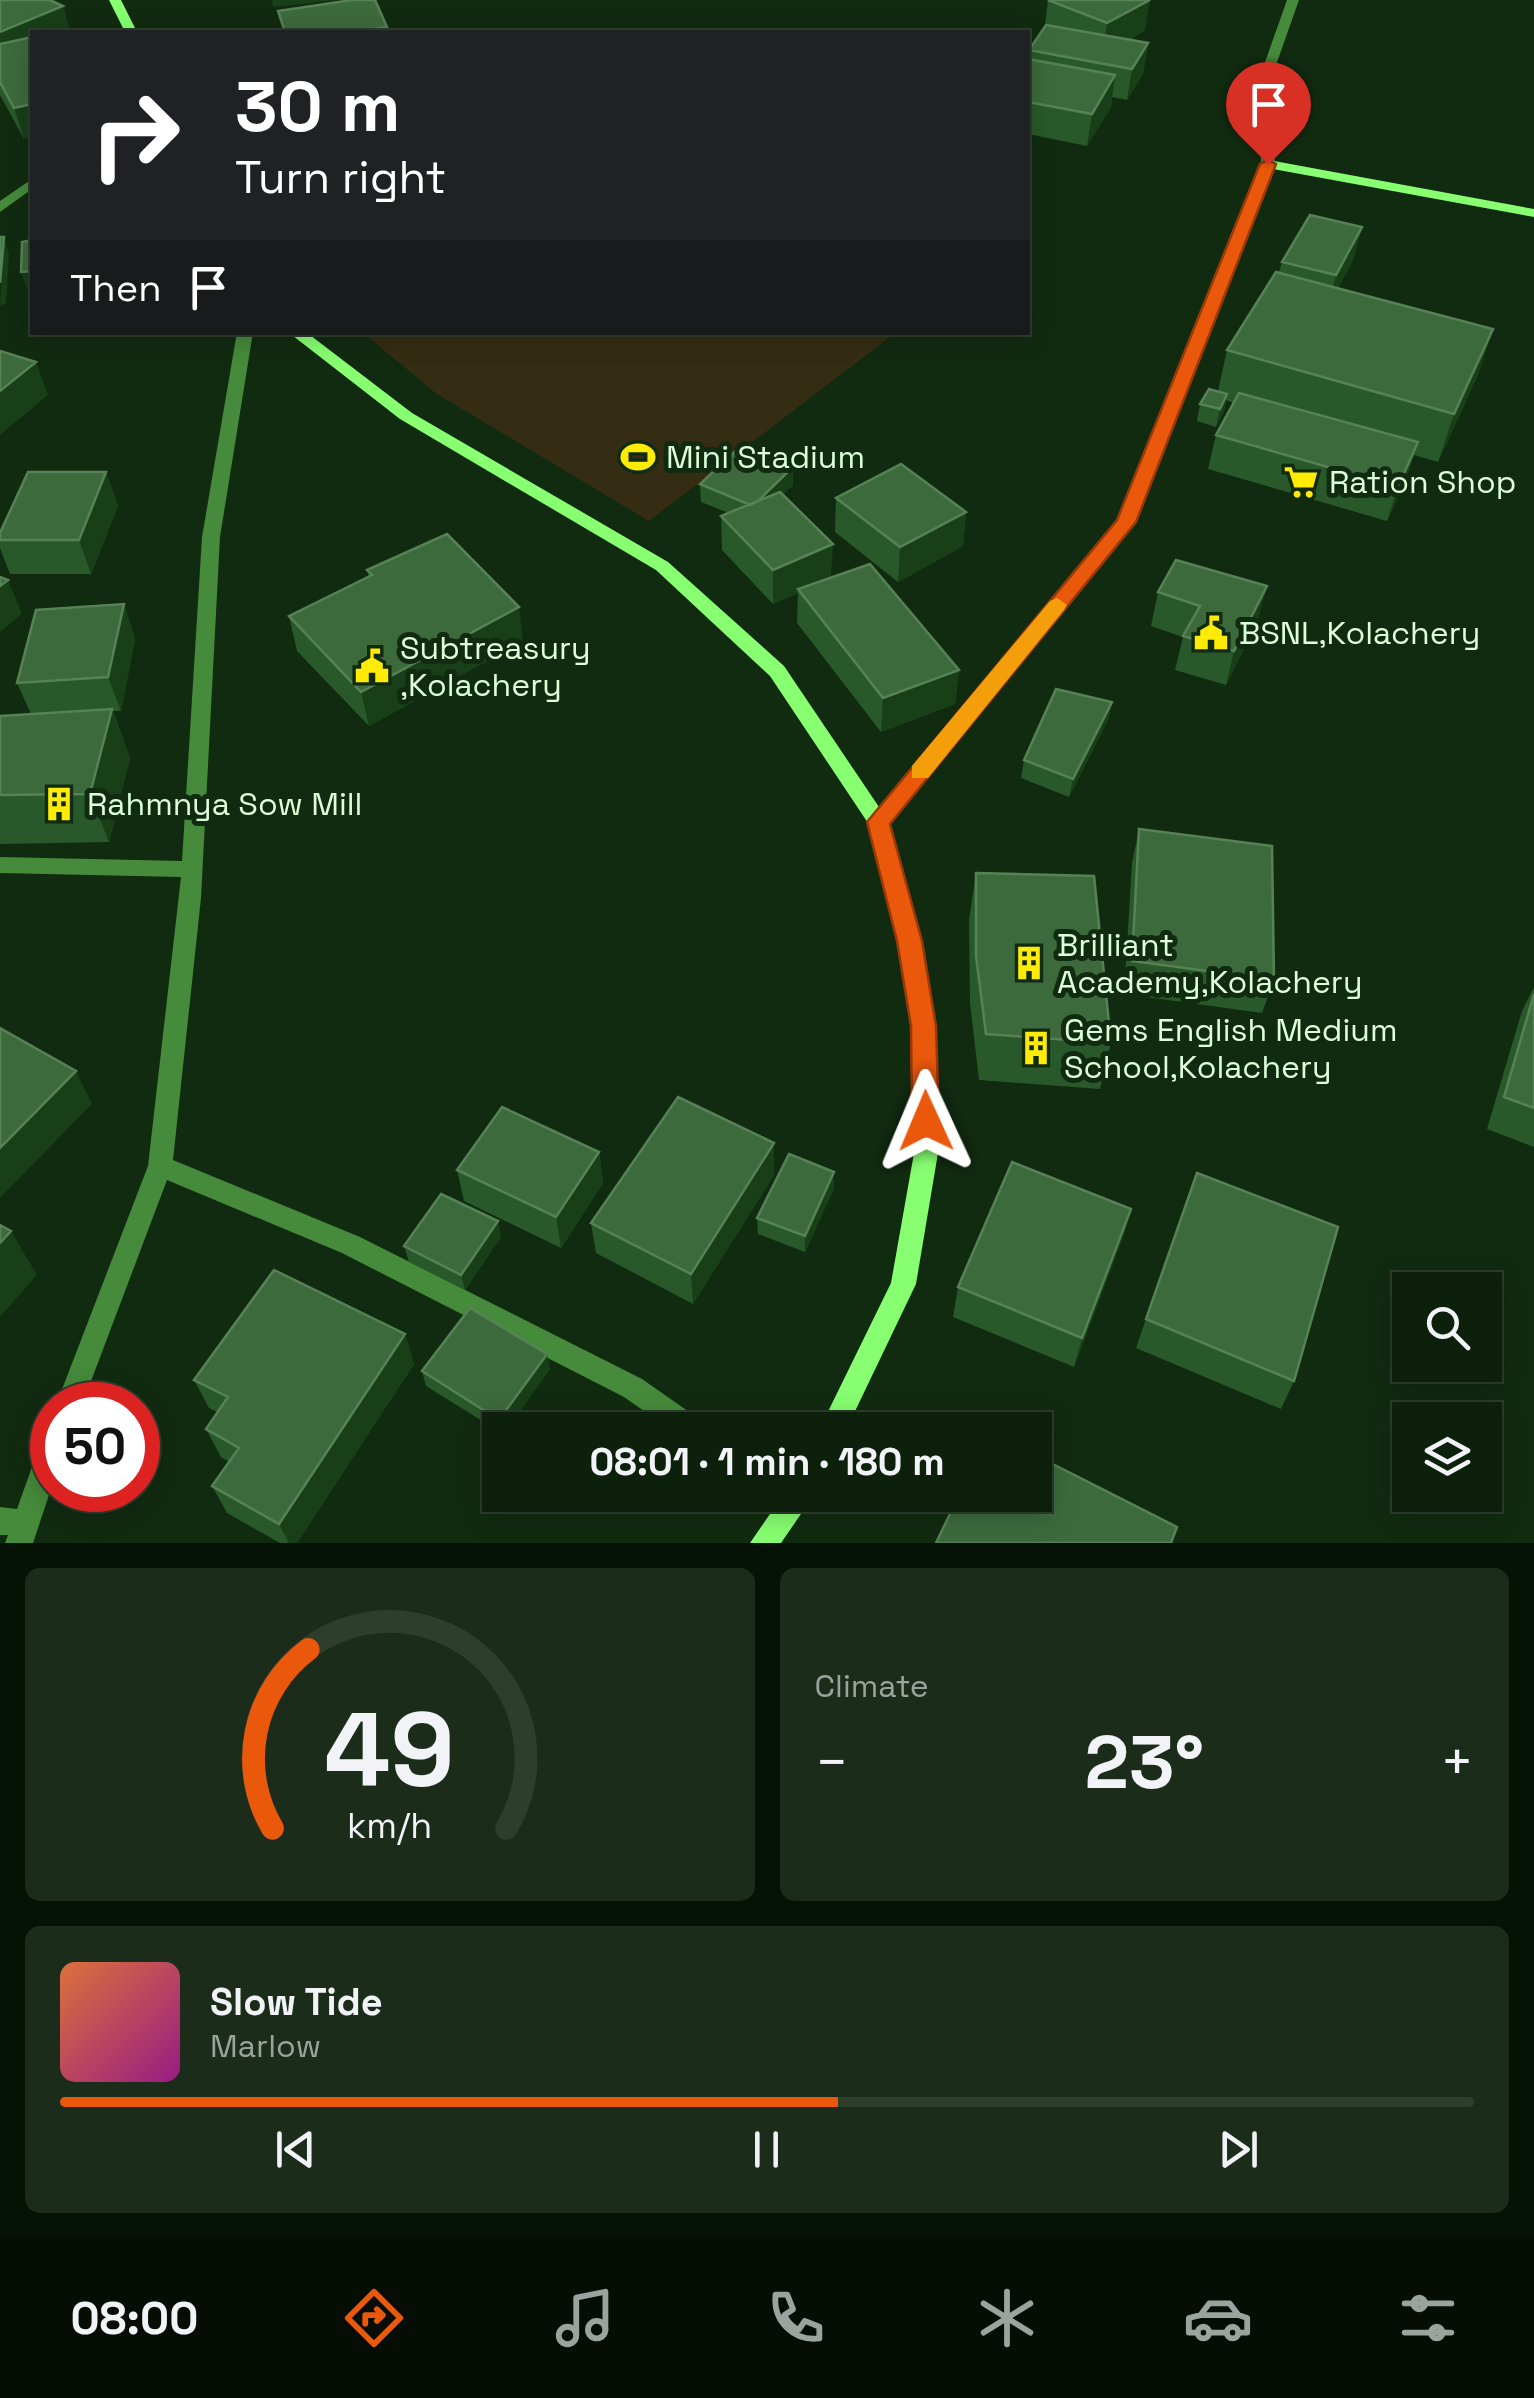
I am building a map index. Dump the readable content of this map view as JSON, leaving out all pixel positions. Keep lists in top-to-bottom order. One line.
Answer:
{"places":{"sports":["Mini Stadium"],"supermarket":["Ration Shop"],"public building":["BSNL,Kolachery","Subtreasury ,Kolachery"],"building":["Rahmnya Sow Mill","Brilliant Academy,Kolachery","Gems English Medium School,Kolachery"]},"page":{"turn":["30 m","Turn right"],"then":"Then","limit":"50","trip":"08:01 · 1 min · 180 m","tile":"Climate","heat":["−","23°","+"],"song":["Slow Tide","Marlow"],"tabs":"08:00","gauge":["49","km/h"]}}
